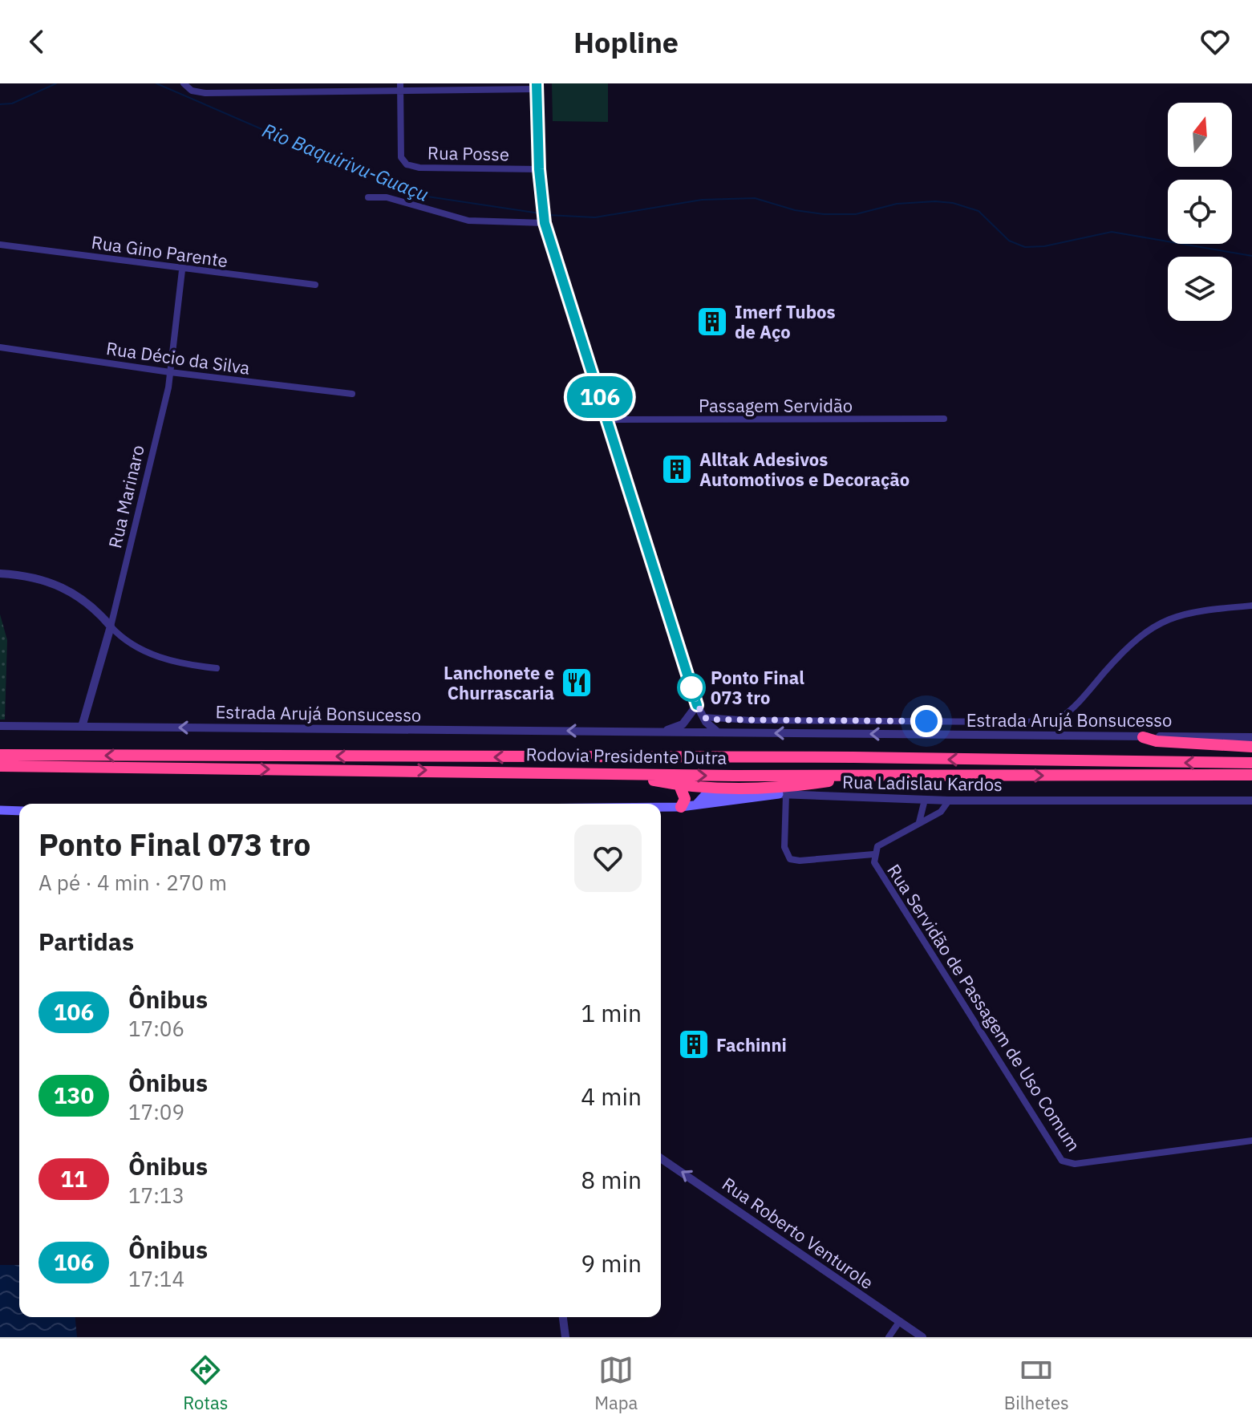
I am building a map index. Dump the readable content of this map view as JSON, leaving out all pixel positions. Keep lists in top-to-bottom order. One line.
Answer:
{"streets":{"highway":["Rodovia Presidente Dutra"],"street":["Rua Posse","Rua Gino Parente","Rua Décio da Silva","Passagem Servidão","Rua Marinaro","Estrada Arujá Bonsucesso","Rua Ladislau Kardos","Rua Servidão de Passagem de Uso Comum","Rua Roberto Venturole"]},"crossings":[["Rua Gino Parente","Rua Marinaro"],["Rua Décio da Silva","Rua Marinaro"],["Rua Marinaro","Estrada Arujá Bonsucesso"],["Rua Ladislau Kardos","Rua Servidão de Passagem de Uso Comum"]],"one_way":["Rua Roberto Venturole"],"water":["Rio Baquirivu-Guaçu"],"places":{"building":["Imerf Tubos de Aço","Alltak Adesivos Automotivos e Decoração","Fachinni"],"restaurant":["Lanchonete e Churrascaria"],"other":["Ponto Final 073 tro"]},"lines":["bus line 106"],"north":"top","page":{"header":"Hopline","on_map":"106","heading":[["Ponto Final 073 tro","A pé · 4 min · 270 m"],"Partidas"],"list":[{"mark":"106","name":"Ônibus","note":"17:06","value":"1 min"},{"mark":"130","name":"Ônibus","note":"17:09","value":"4 min"},{"mark":"11","name":"Ônibus","note":"17:13","value":"8 min"},{"mark":"106","name":"Ônibus","note":"17:14","value":"9 min"}],"tabs":["Rotas","Mapa","Bilhetes"]}}
